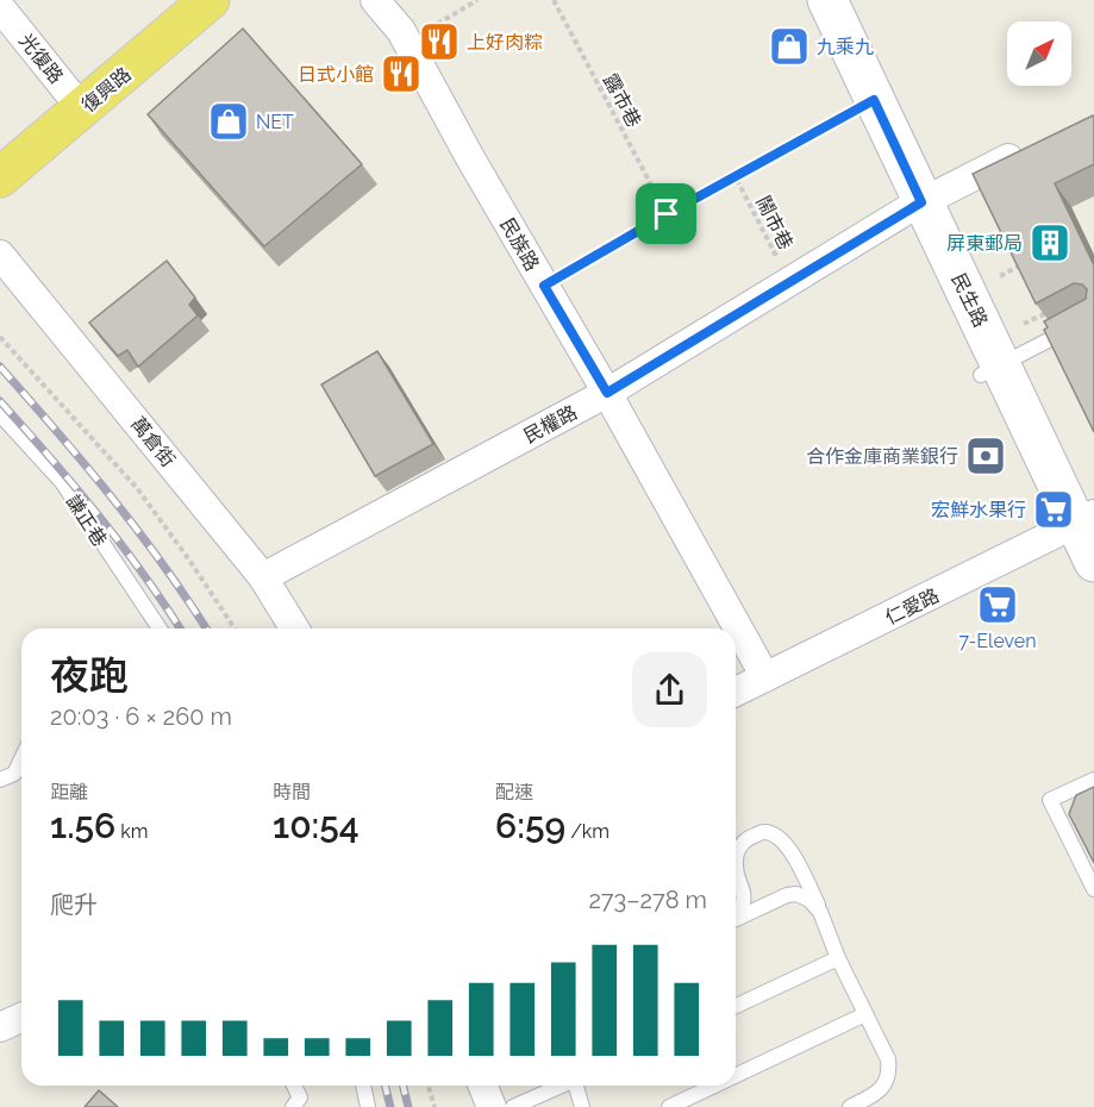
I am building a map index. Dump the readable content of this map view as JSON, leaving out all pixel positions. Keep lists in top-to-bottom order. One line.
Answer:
{"streets":{"main road":["復興路"],"street":["光復路","民族路","民生路","民權路","萬倉街","仁愛路"],"lane":["謙正巷"],"path":["露市巷","鬧市巷"]},"crossings":[["光復路","復興路"],["露市巷","鬧市巷"],["鬧市巷","民族路"],["鬧市巷","民生路"],["鬧市巷","民權路"],["民族路","民權路"],["民族路","仁愛路"],["民生路","民權路"],["民生路","仁愛路"],["民權路","萬倉街"]],"places":{"restaurant":["上好肉粽","日式小館"],"shop":["九乘九","NET"],"building":["屏東郵局"],"bank":["合作金庫商業銀行"],"supermarket":["宏鮮水果行","7-Eleven"]},"north":"top right","page":{"heading":["夜跑","20:03 · 6 × 260 m"],"stats":[["距離","1.56 km"],["時間","10:54"],["配速","6:59 /km"]],"chart":["爬升","273–278 m"]}}
